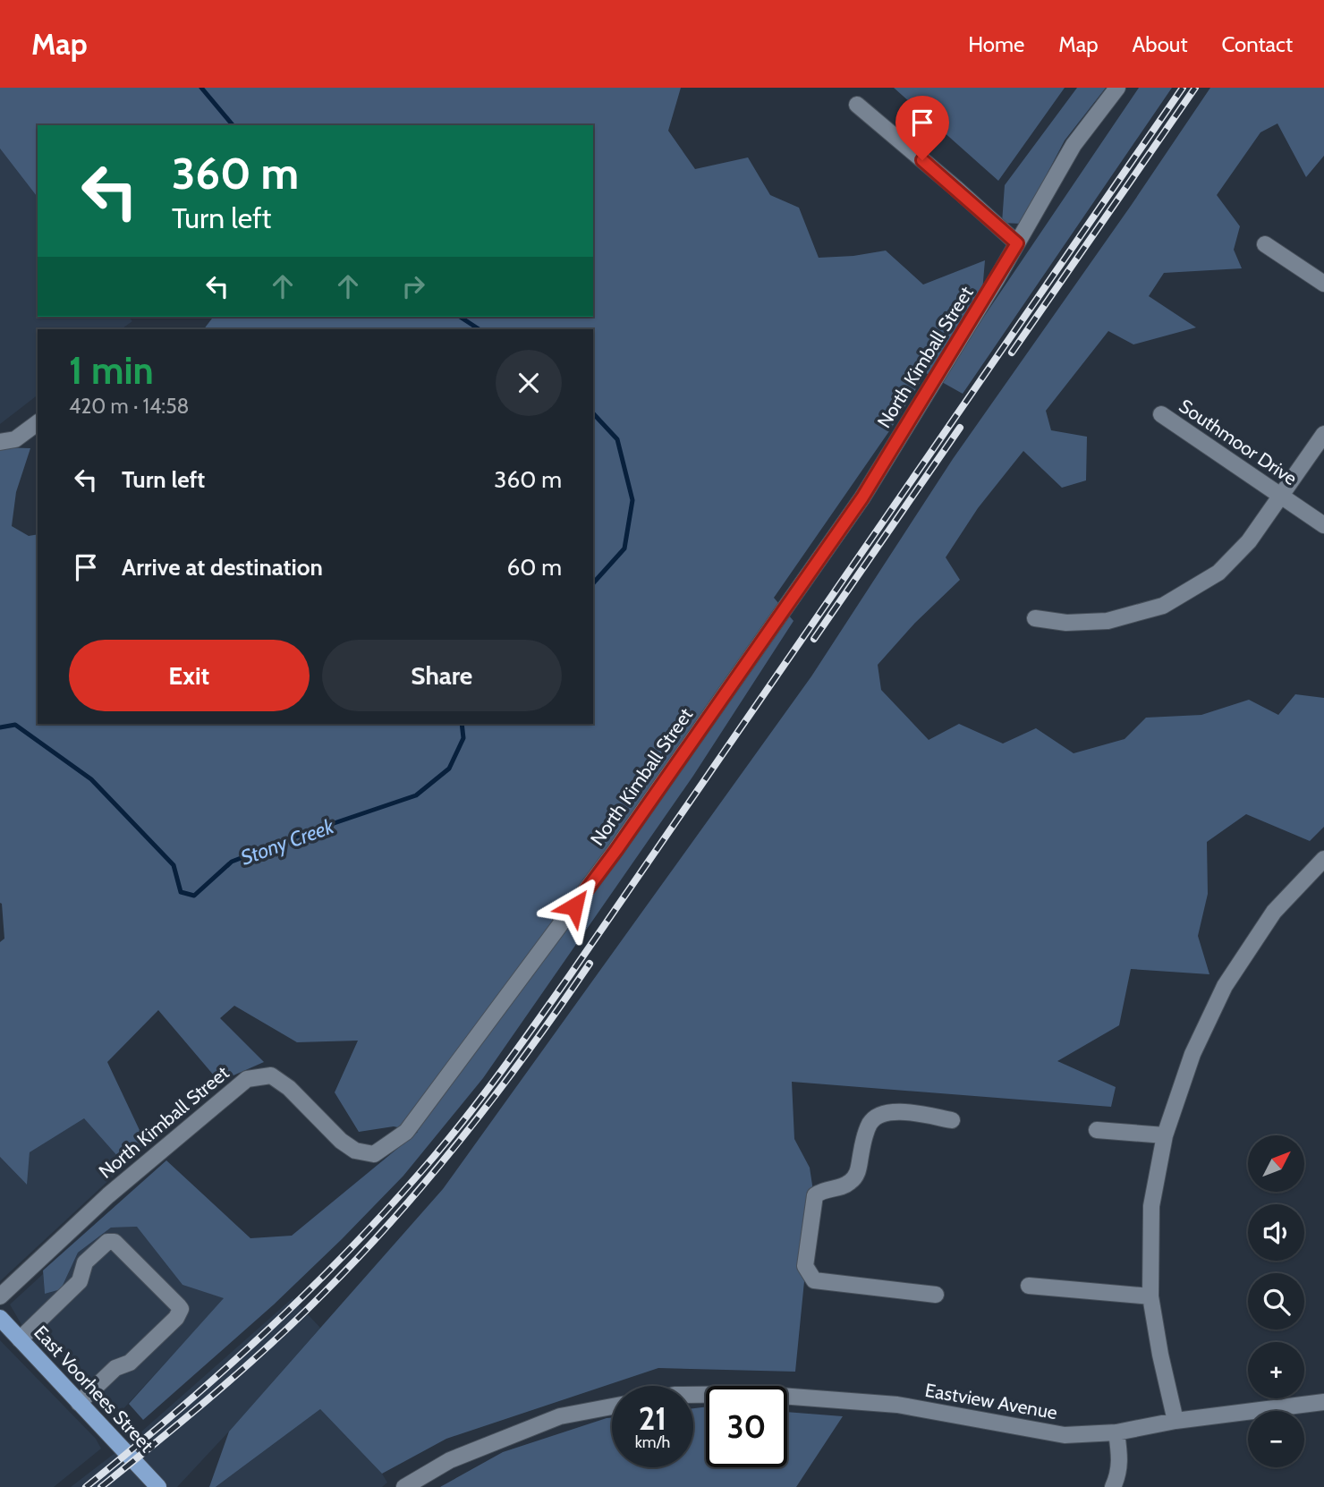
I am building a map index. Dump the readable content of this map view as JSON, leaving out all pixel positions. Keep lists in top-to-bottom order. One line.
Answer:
{"streets":{"main road":["East Voorhees Street"],"street":["North Kimball Street","Southmoor Drive","Eastview Avenue"]},"water":["Stony Creek"],"north":"top right","page":{"header":"Map","nav":["Home","Map","About","Contact"],"turn":["360 m","Turn left"],"heading":["1 min","420 m · 14:58"],"list":[{"name":"Turn left","value":"360 m"},{"name":"Arrive at destination","value":"60 m"}],"buttons":["Exit","Share"],"map_buttons":["+","−"],"speed":"21 km/h","limit":"30"}}
